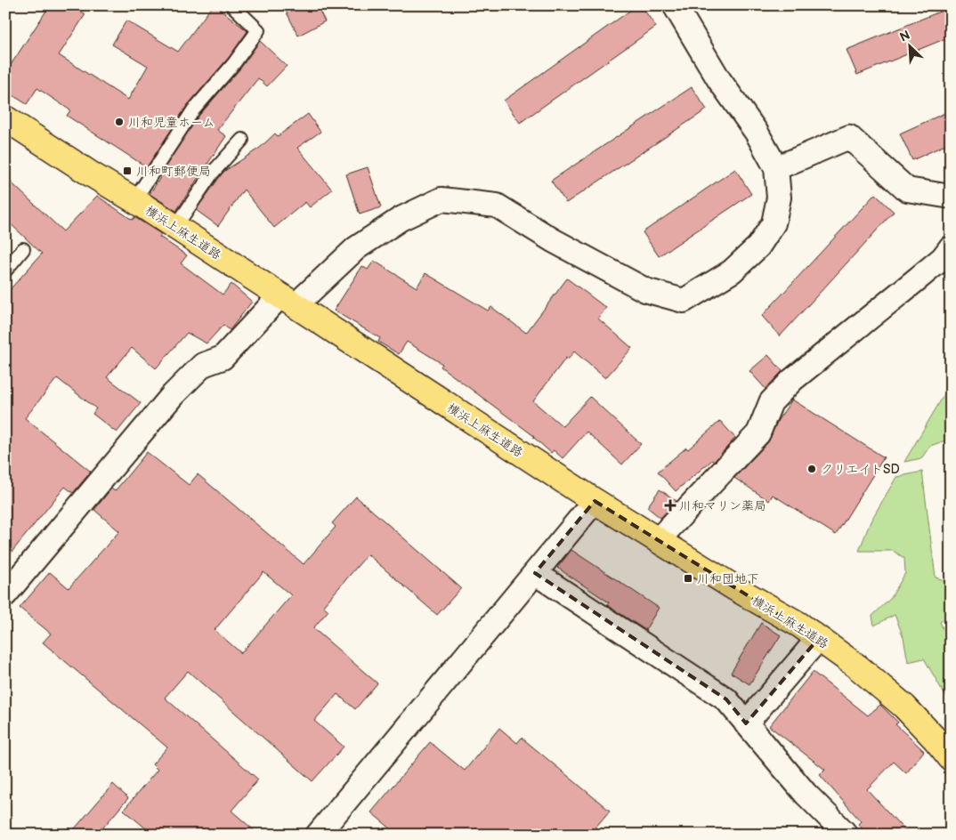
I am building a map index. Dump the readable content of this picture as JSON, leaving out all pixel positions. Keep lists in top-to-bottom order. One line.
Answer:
{"streets":{"main road":["横浜上麻生道路"]},"places":{"other":["川和児童ホーム","クリエイトSD"],"transit":["川和町郵便局","川和団地下"],"health":["川和マリン薬局"]},"north":"top left"}
